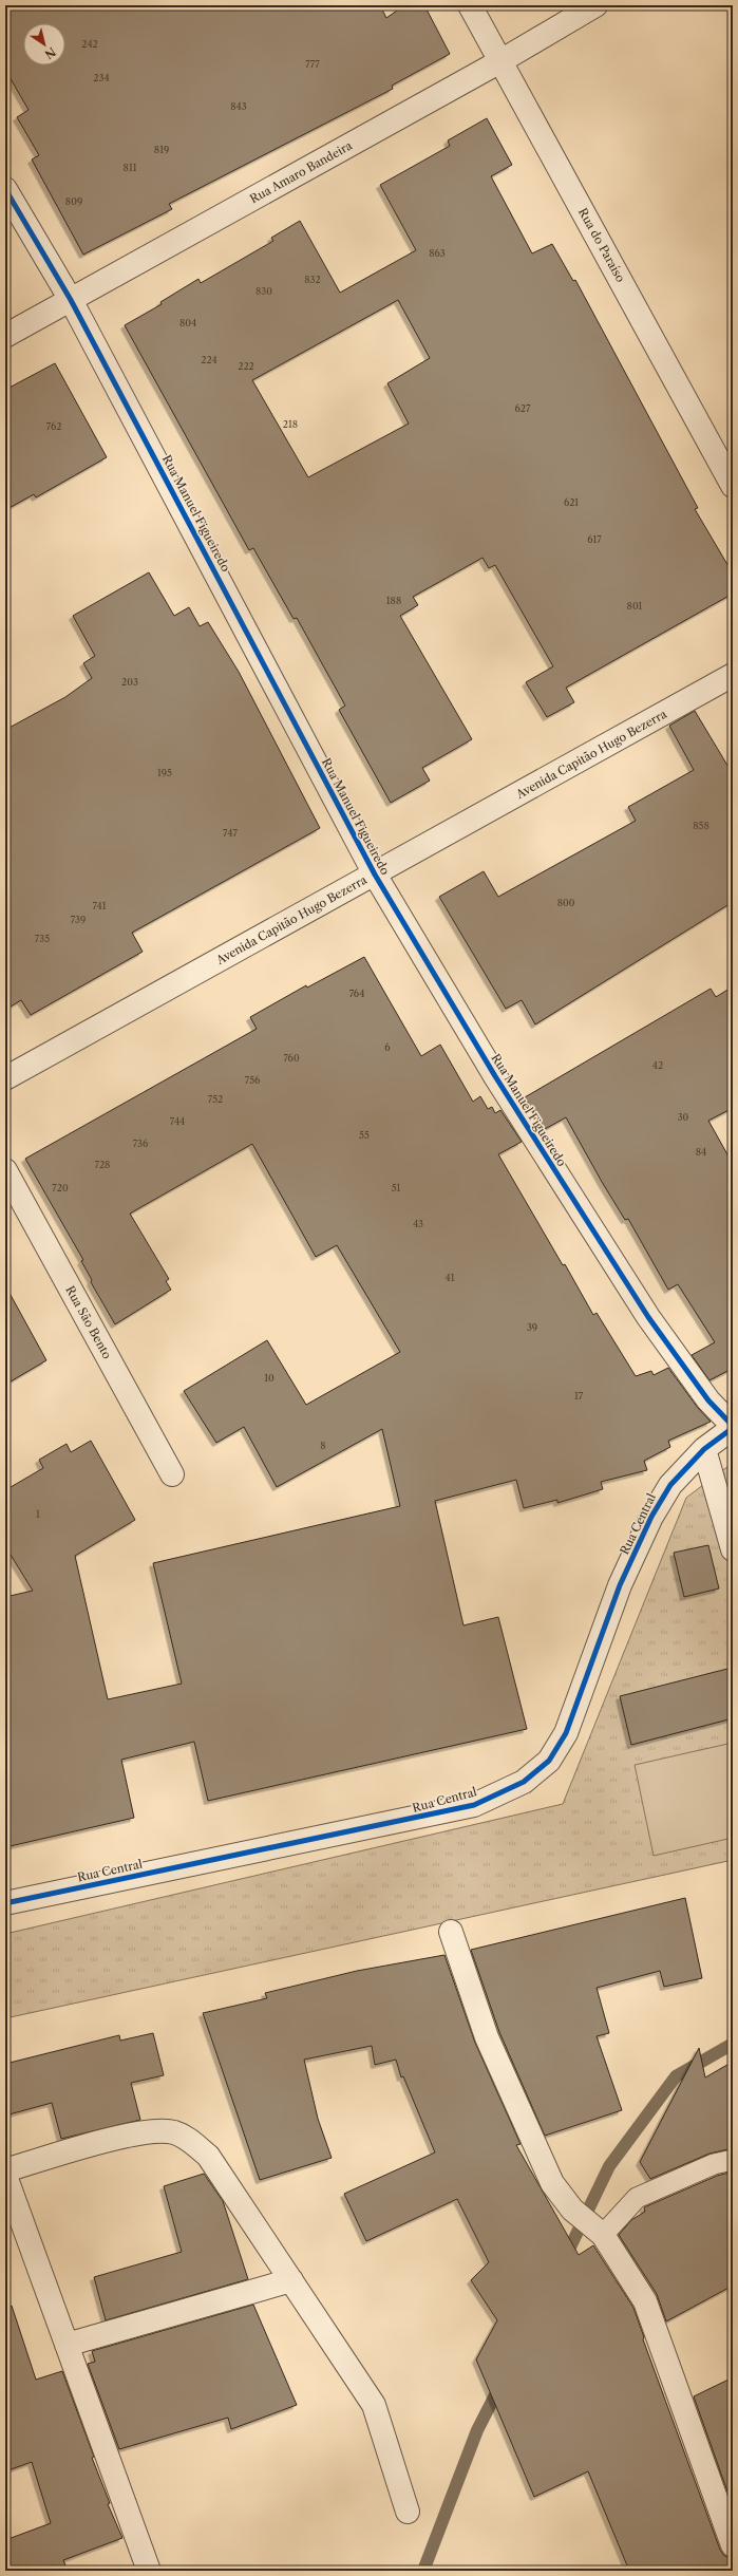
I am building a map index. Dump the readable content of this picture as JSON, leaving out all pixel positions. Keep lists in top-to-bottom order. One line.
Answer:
{"streets":{"street":["Rua Amaro Bandeira","Rua do Paraíso","Rua Manuel Figueiredo","Avenida Capitão Hugo Bezerra","Rua São Bento","Rua Central"]},"crossings":[["Rua Amaro Bandeira","Rua do Paraíso"],["Rua Amaro Bandeira","Rua Manuel Figueiredo"],["Rua Manuel Figueiredo","Avenida Capitão Hugo Bezerra"],["Rua Manuel Figueiredo","Rua Central"]],"house_numbers":["242","777","234","843","819","811","809","863","832","830","804","224","222","627","218","762","621","617","188","801","203","195","858","747","800","741","739","735","764","6","760","42","756","752","30","744","55","736","84","728","720","51","43","41","39","10","17","8","1"],"north":"bottom right"}
